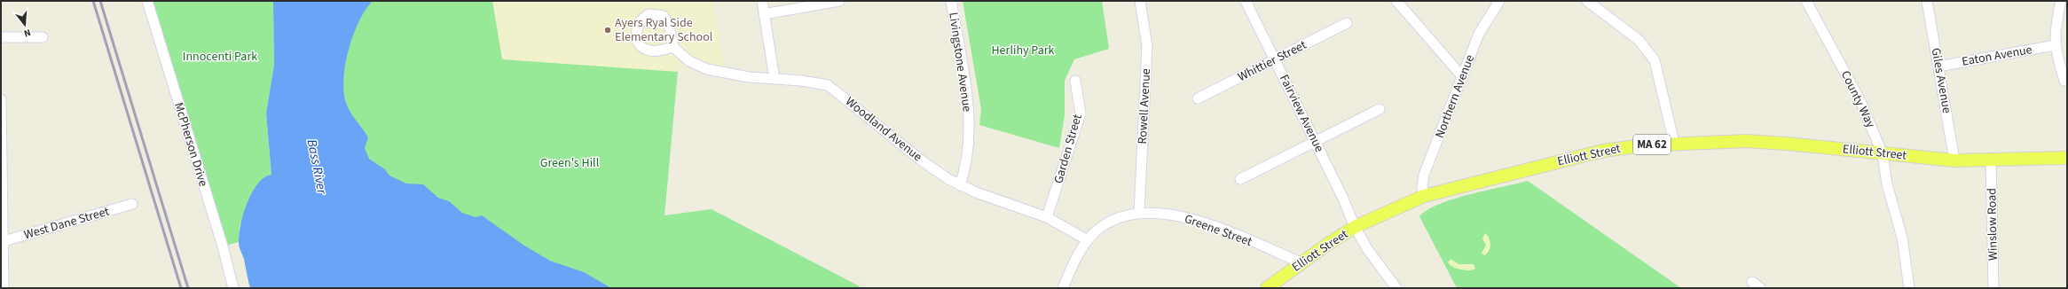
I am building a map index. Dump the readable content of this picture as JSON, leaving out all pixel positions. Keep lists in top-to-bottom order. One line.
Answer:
{"streets":{"main road":["MA 62","Elliott Street"],"street":["Eaton Avenue","Whittier Street","Livingstone Avenue","Giles Avenue","Northern Avenue","County Way","Rowell Avenue","Fairview Avenue","Woodland Avenue","McPherson Drive","Garden Street","West Dane Street","Winslow Road","Greene Street"]},"crossings":[["Eaton Avenue","Giles Avenue"],["Whittier Street","Fairview Avenue"],["Livingstone Avenue","Woodland Avenue"],["Giles Avenue","Elliott Street"],["Northern Avenue","Elliott Street"],["County Way","Elliott Street"],["Rowell Avenue","Greene Street"],["Fairview Avenue","Elliott Street"],["Woodland Avenue","Garden Street"],["Woodland Avenue","Greene Street"],["Elliott Street","Winslow Road"],["Elliott Street","Greene Street"]],"water":["Bass River"],"parks":["Herlihy Park","Innocenti Park","Green's Hill"],"places":["Ayers Ryal Side Elementary School"],"north":"bottom"}
